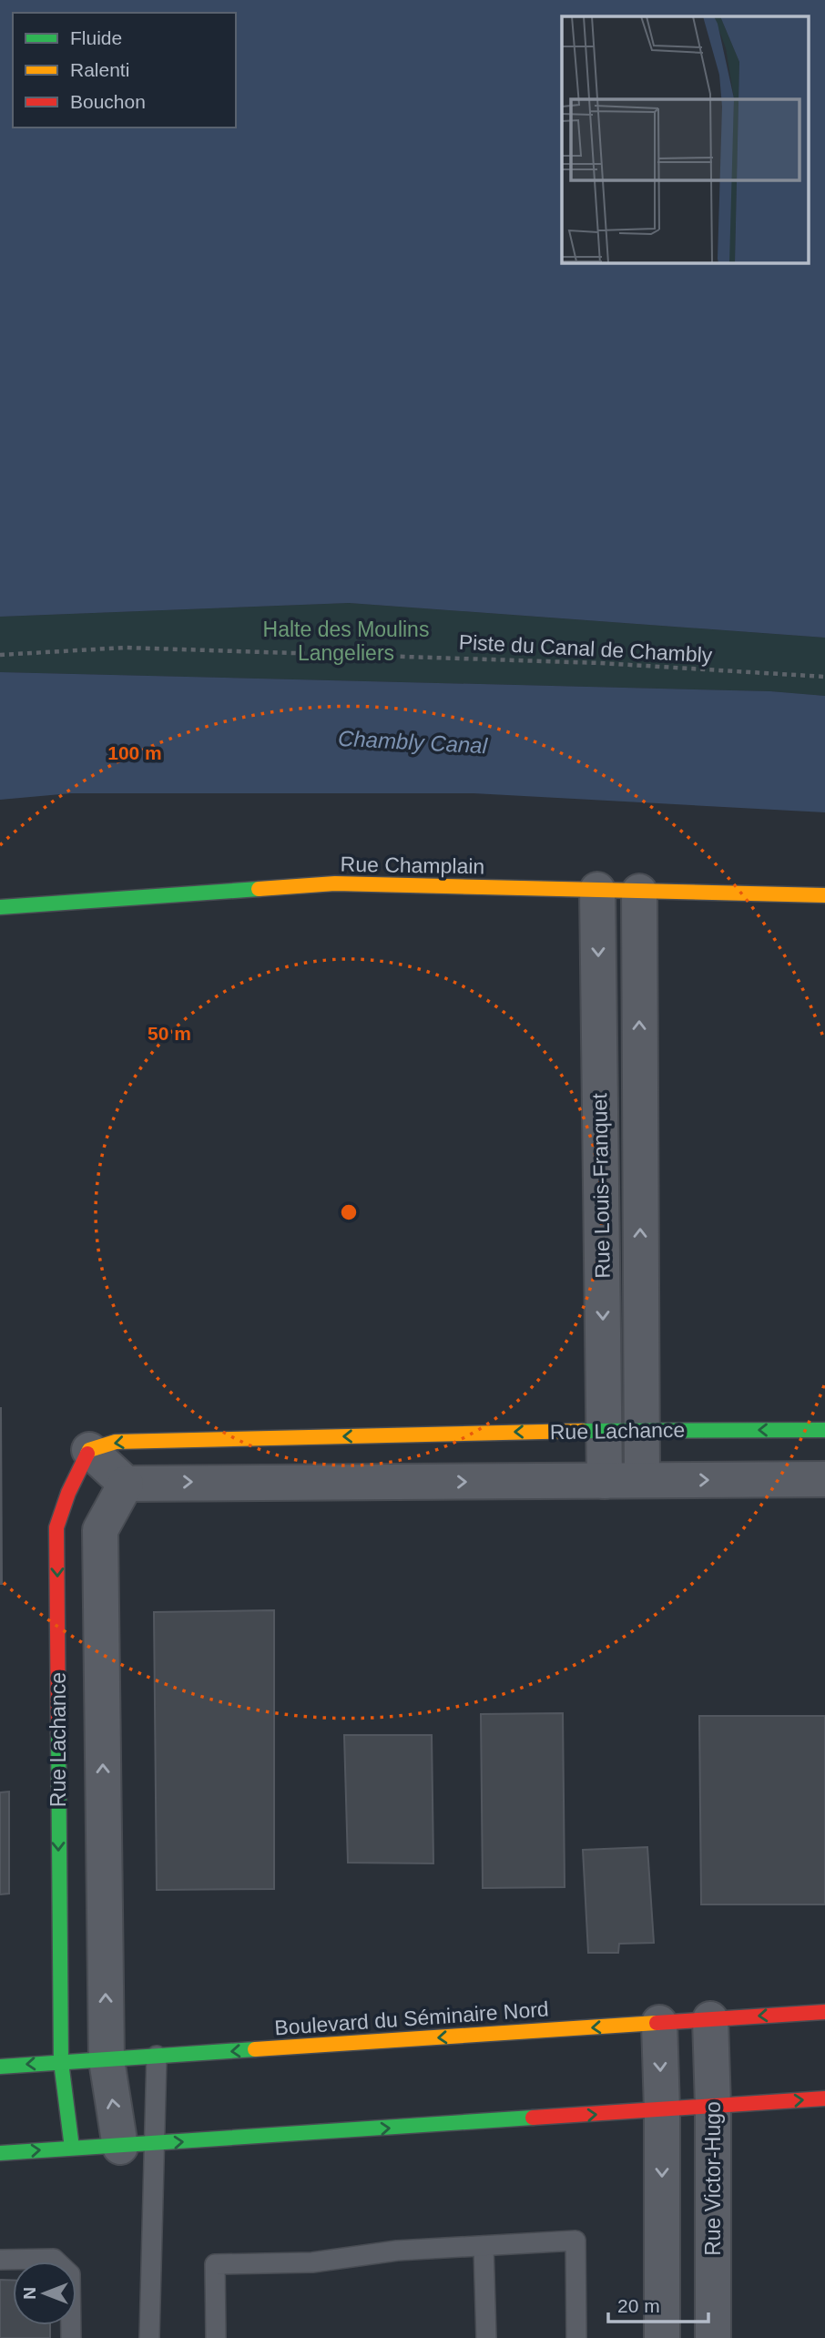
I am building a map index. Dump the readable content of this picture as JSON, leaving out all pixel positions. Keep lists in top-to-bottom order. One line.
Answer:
{"streets":{"street":["Rue Champlain","Rue Louis-Franquet","Rue Lachance","Boulevard du Séminaire Nord","Rue Victor-Hugo"],"path":["Piste du Canal de Chambly"]},"crossings":[["Rue Champlain","Rue Louis-Franquet"],["Rue Louis-Franquet","Rue Lachance"],["Rue Lachance","Boulevard du Séminaire Nord"],["Boulevard du Séminaire Nord","Rue Victor-Hugo"]],"water":["Chambly Canal"],"parks":["Halte des Moulins Langeliers"],"legend":["Fluide","Ralenti","Bouchon"],"scale_bar":"20 m","north":"left","rings":["100 m","50 m"]}
